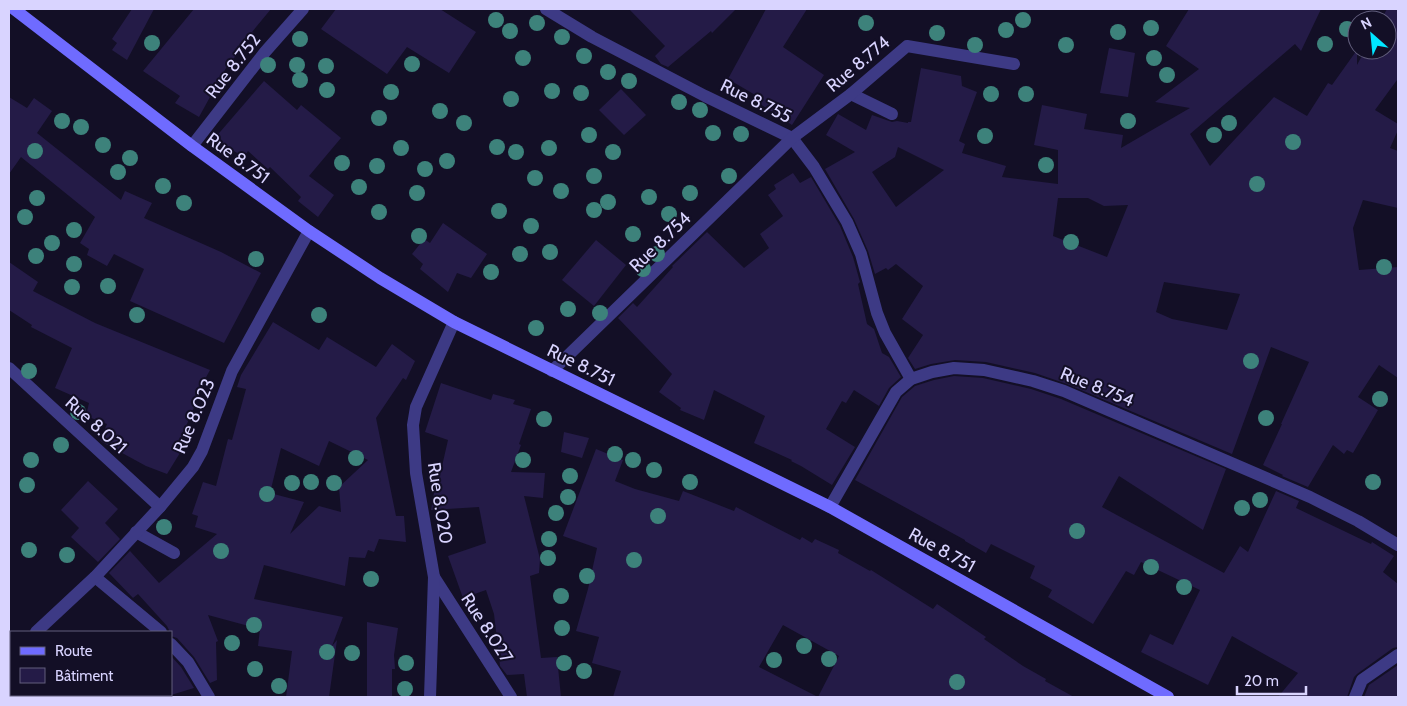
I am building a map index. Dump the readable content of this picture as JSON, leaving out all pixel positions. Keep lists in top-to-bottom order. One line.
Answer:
{"streets":{"main road":["Rue 8.751"],"street":["Rue 8.774","Rue 8.752","Rue 8.755","Rue 8.754","Rue 8.023","Rue 8.021","Rue 8.020","Rue 8.027"]},"crossings":[["Rue 8.774","Rue 8.755"],["Rue 8.774","Rue 8.754"],["Rue 8.752","Rue 8.751"],["Rue 8.755","Rue 8.754"],["Rue 8.751","Rue 8.754"],["Rue 8.751","Rue 8.023"],["Rue 8.751","Rue 8.020"],["Rue 8.023","Rue 8.021"],["Rue 8.020","Rue 8.027"]],"legend":["Route","Bâtiment"],"scale_bar":"20 m","north":"top left"}
